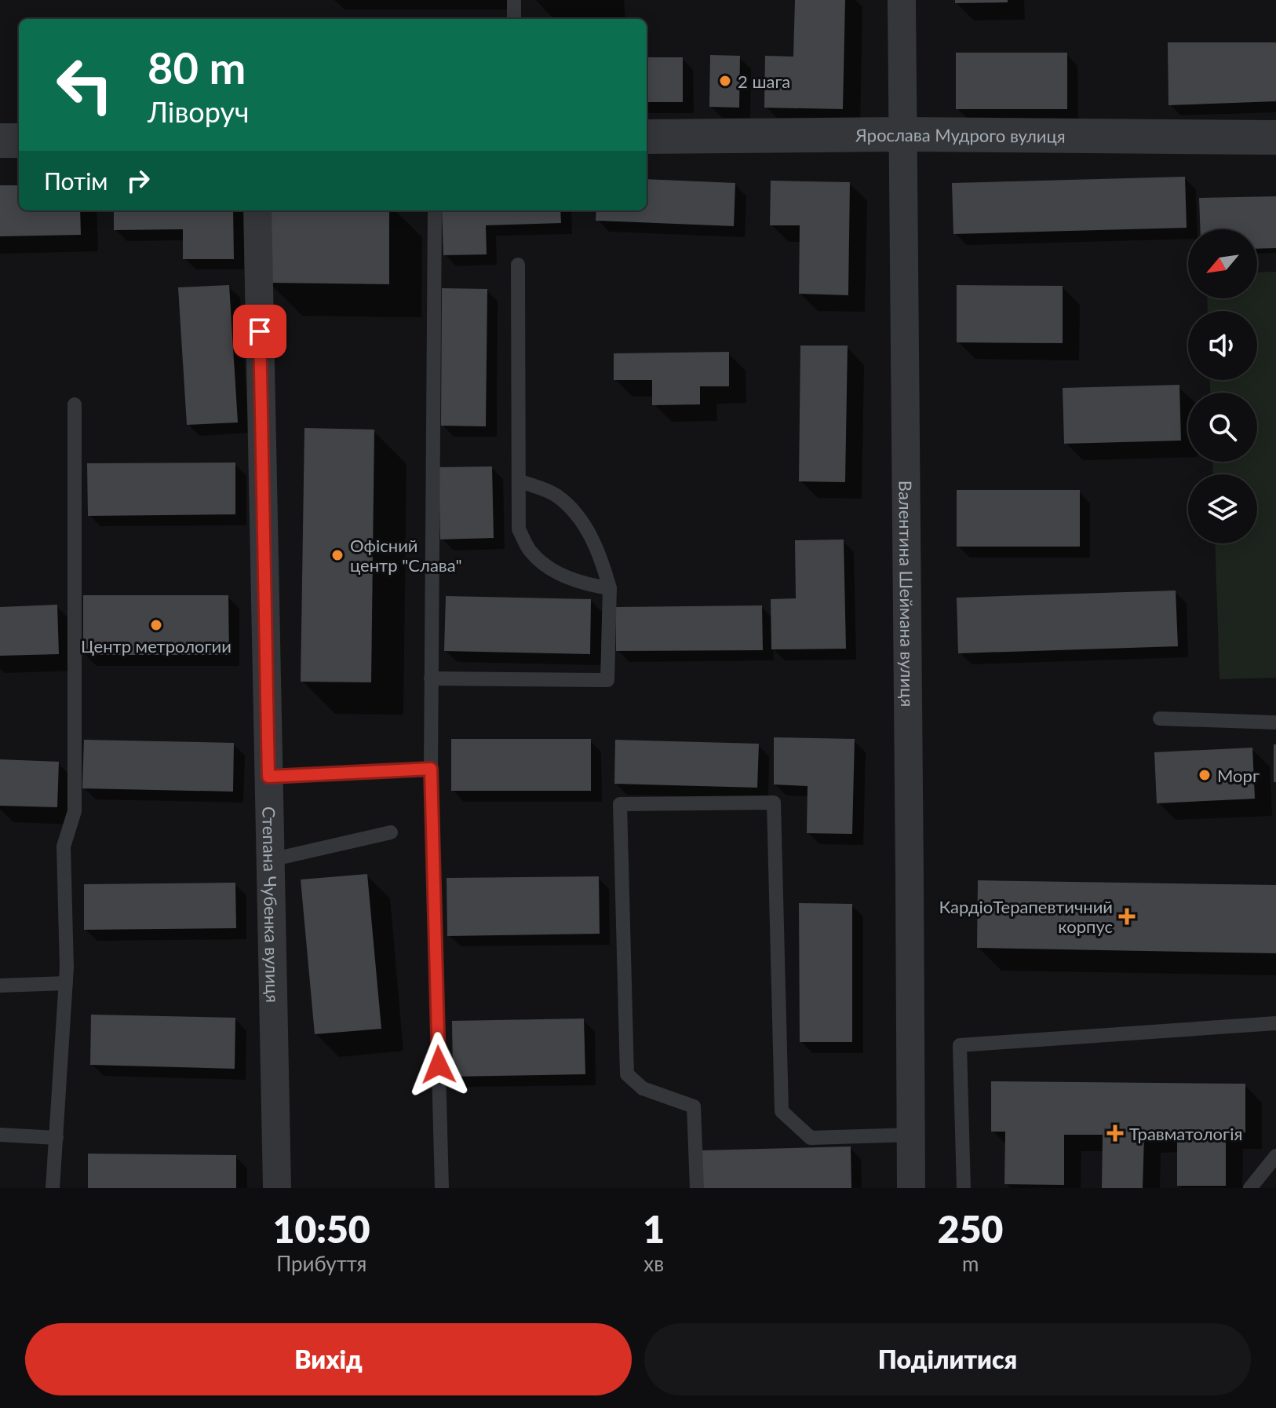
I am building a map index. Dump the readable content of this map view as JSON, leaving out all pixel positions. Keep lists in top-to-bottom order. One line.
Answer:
{"streets":{"street":["Ярослава Мудрого вулиця","Валентина Шеймана вулиця","Степана Чубенка вулиця"]},"crossings":[["Ярослава Мудрого вулиця","Валентина Шеймана вулиця"]],"places":{"other":["2 шага","Офісний центр \"Слава\"","Центр метрологии","Морг"],"health":["КардіоТерапевтичний корпус","Травматологія"]},"north":"bottom left","page":{"turn":["80 m","Ліворуч"],"then":"Потім","eta":["10:50","Прибуття","1","хв","250","m"],"buttons":["Вихід","Поділитися"]}}
